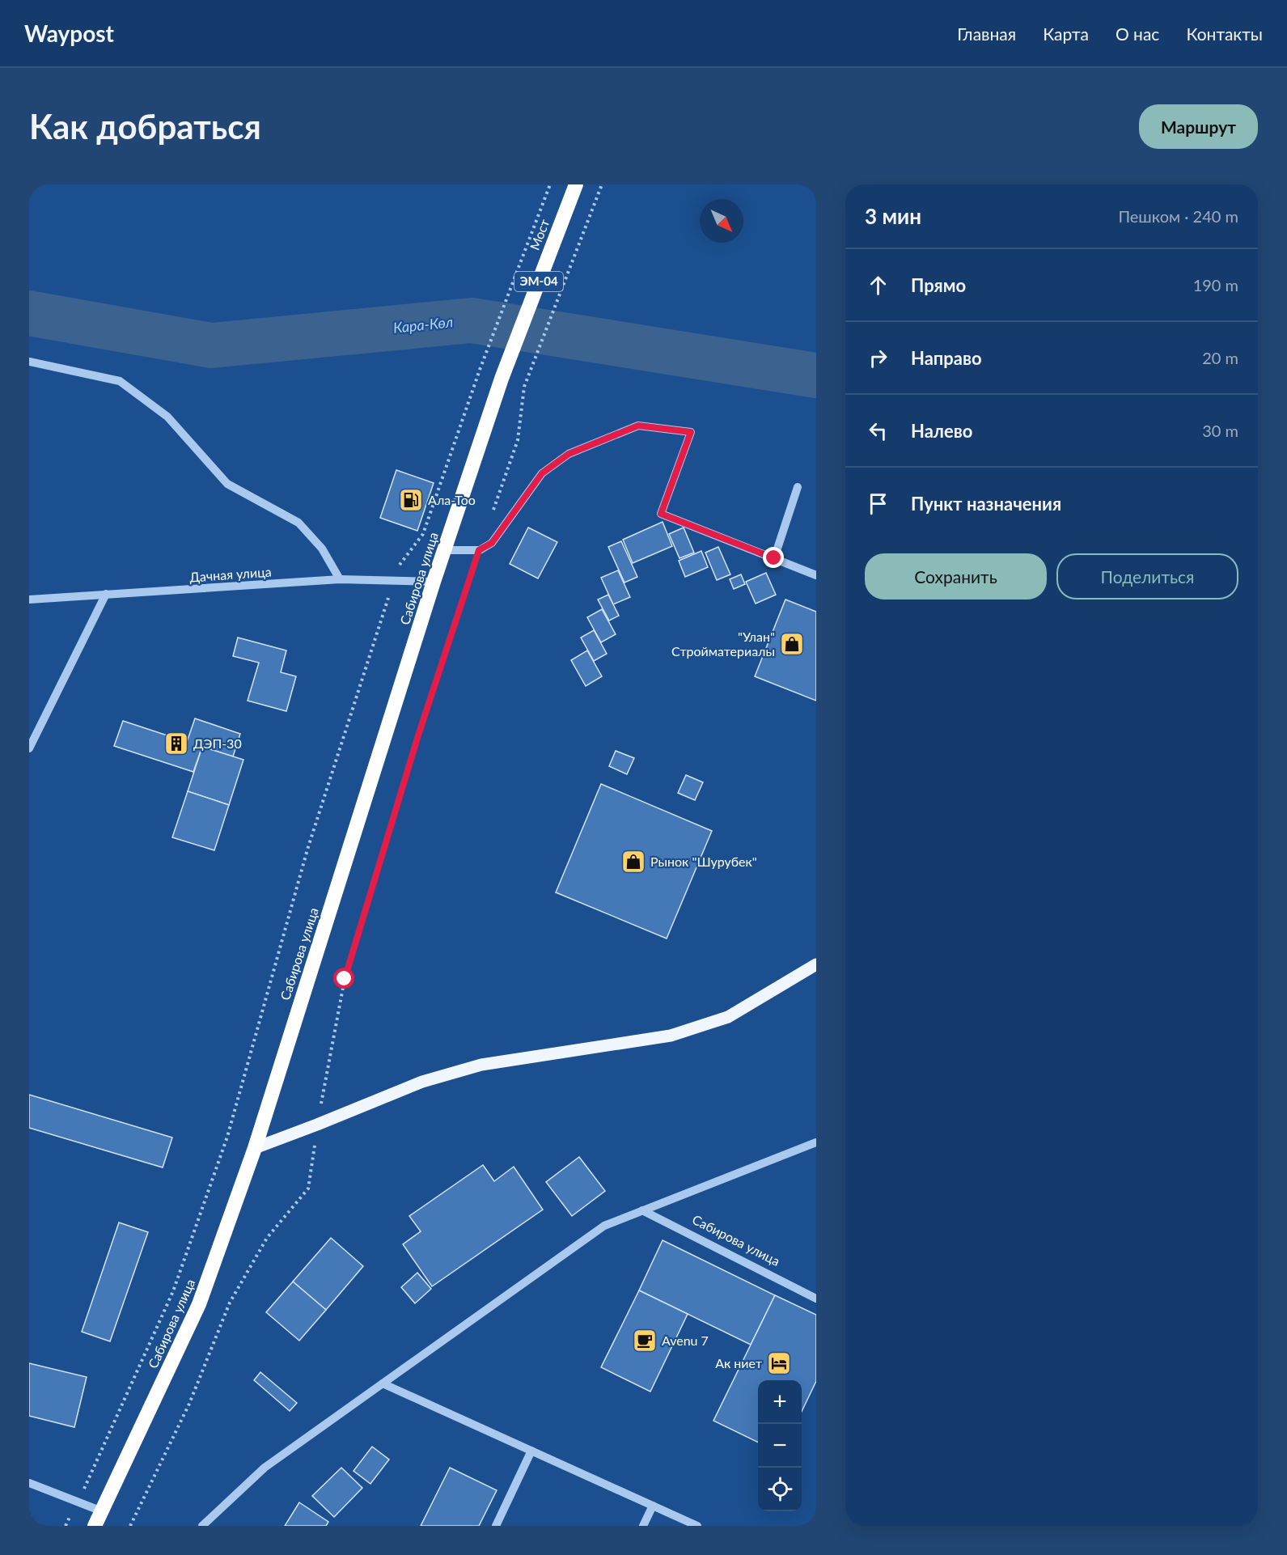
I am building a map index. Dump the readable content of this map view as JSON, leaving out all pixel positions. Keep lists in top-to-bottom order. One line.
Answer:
{"streets":{"highway":["Мост","ЭМ-04","Сабирова улица"],"street":["Дачная улица"]},"crossings":[["Мост","Сабирова улица"],["Дачная улица","Сабирова улица"]],"water":["Кара-Көл"],"places":{"fuel station":["Ала-Тоо"],"shop":["\"Улан\" Стройматериалы","Рынок \"Шурубек\""],"building":["ДЭП-30"],"cafe":["Avenu 7"],"hotel":["Ак ниет"]},"north":"bottom right","page":{"header":"Waypost","nav":["Главная","Карта","О нас","Контакты"],"buttons":["Маршрут",["Сохранить","Поделиться"]],"title":"Как добраться","heading":["3 мин","Пешком · 240 m"],"list":[["Прямо","190 m"],["Направо","20 m"],["Налево","30 m"],"Пункт назначения"],"map_buttons":["+","−"]}}
